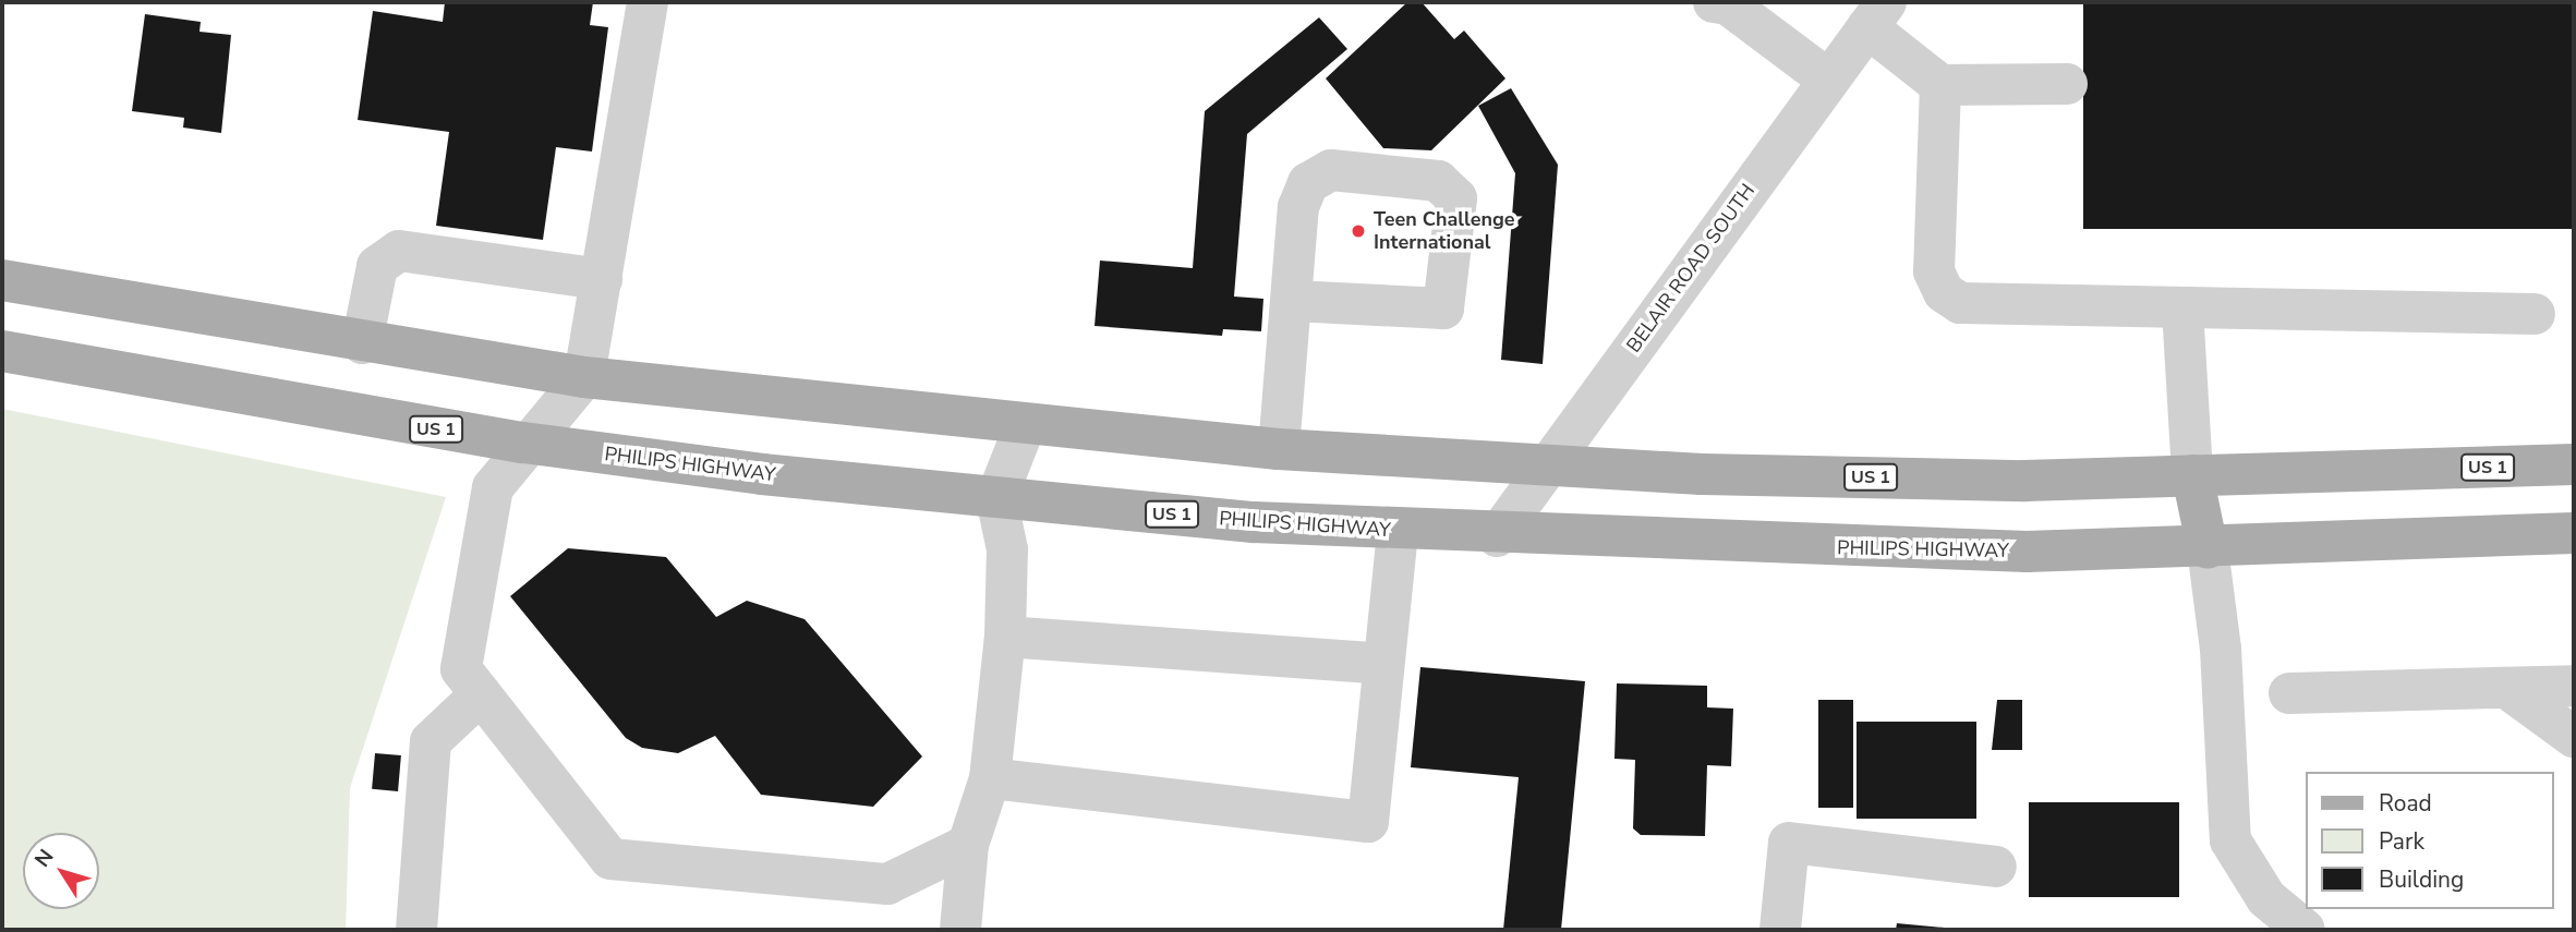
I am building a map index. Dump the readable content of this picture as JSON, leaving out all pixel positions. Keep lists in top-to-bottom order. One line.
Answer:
{"streets":{"main road":["US 1","PHILIPS HIGHWAY"],"street":["BELAIR ROAD SOUTH"]},"crossings":[["BELAIR ROAD SOUTH","US 1"],["BELAIR ROAD SOUTH","PHILIPS HIGHWAY"]],"places":["Teen Challenge International"],"legend":["Road","Park","Building"],"north":"top left"}
